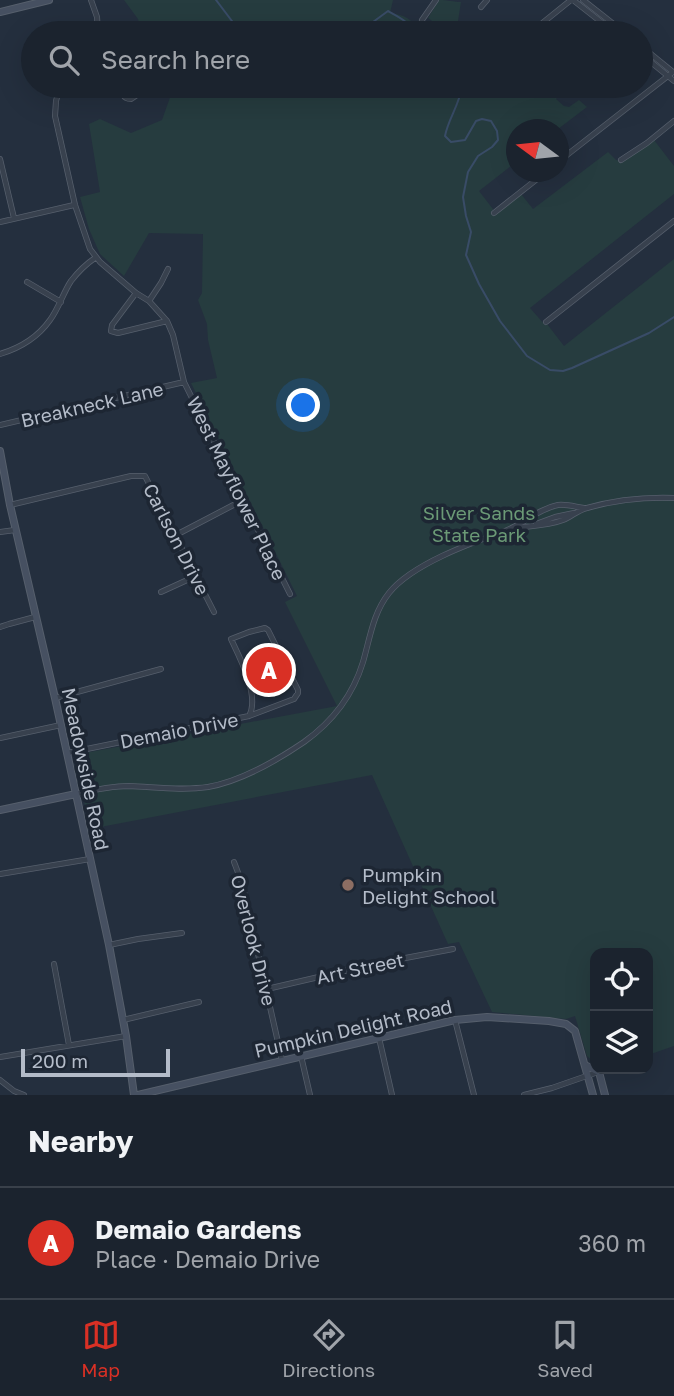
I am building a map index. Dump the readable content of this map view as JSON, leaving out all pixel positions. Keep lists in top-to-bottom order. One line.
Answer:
{"streets":{"street":["Breakneck Lane","West Mayflower Place","Carlson Drive","Demaio Drive","Meadowside Road","Overlook Drive","Art Street","Pumpkin Delight Road"]},"crossings":[["Breakneck Lane","West Mayflower Place"],["Carlson Drive","Meadowside Road"],["Demaio Drive","Meadowside Road"],["Meadowside Road","Pumpkin Delight Road"],["Overlook Drive","Art Street"],["Overlook Drive","Pumpkin Delight Road"]],"parks":["Silver Sands State Park"],"places":["Pumpkin Delight School"],"scale_bar":"200 m","north":"left","page":{"search":"Search here","pins":"A","scale":"200 m","heading":"Nearby","list":[{"mark":"A","name":"Demaio Gardens","note":"Place · Demaio Drive","value":"360 m"}],"nav":["Map","Directions","Saved"]}}
